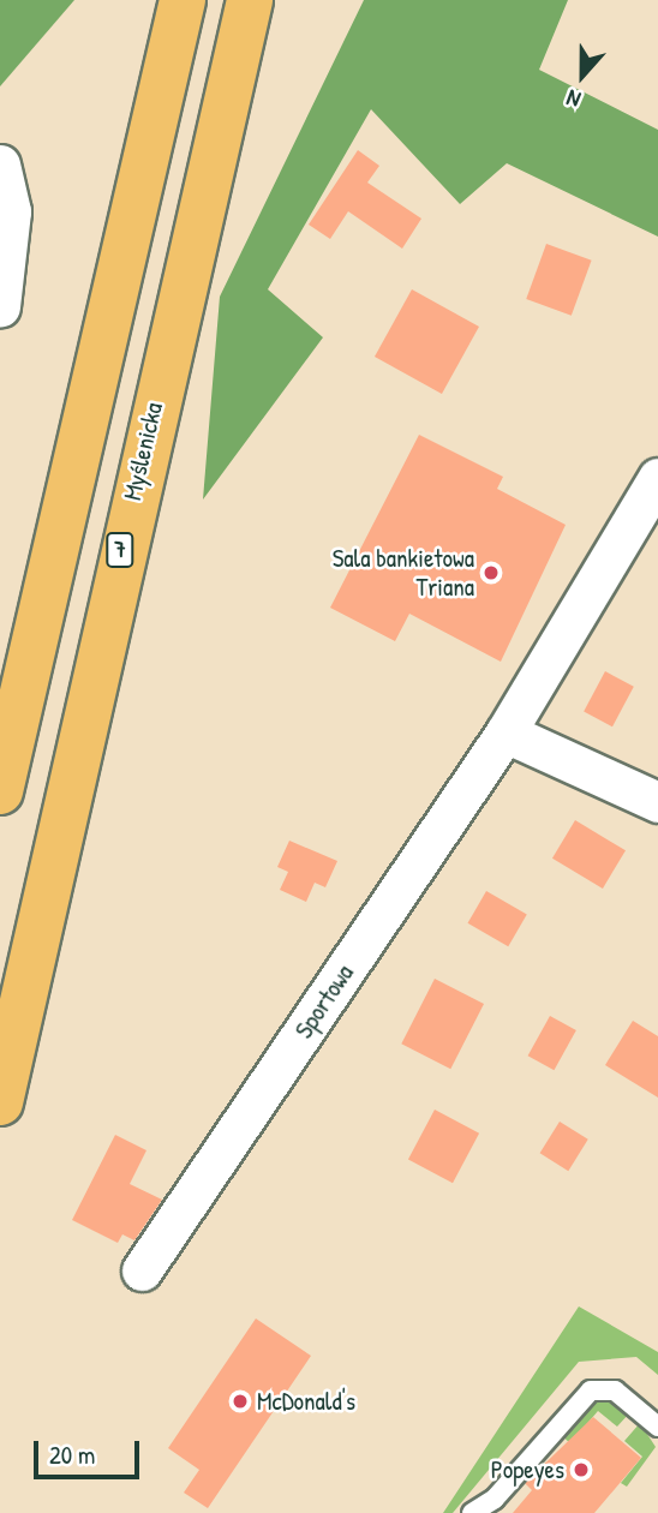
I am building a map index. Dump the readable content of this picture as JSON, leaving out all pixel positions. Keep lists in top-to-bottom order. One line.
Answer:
{"streets":{"highway":["Myślenicka","7"],"street":["Sportowa"]},"places":["Sala bankietowa Triana","McDonald's","Popeyes"],"scale_bar":"20 m","north":"bottom"}
